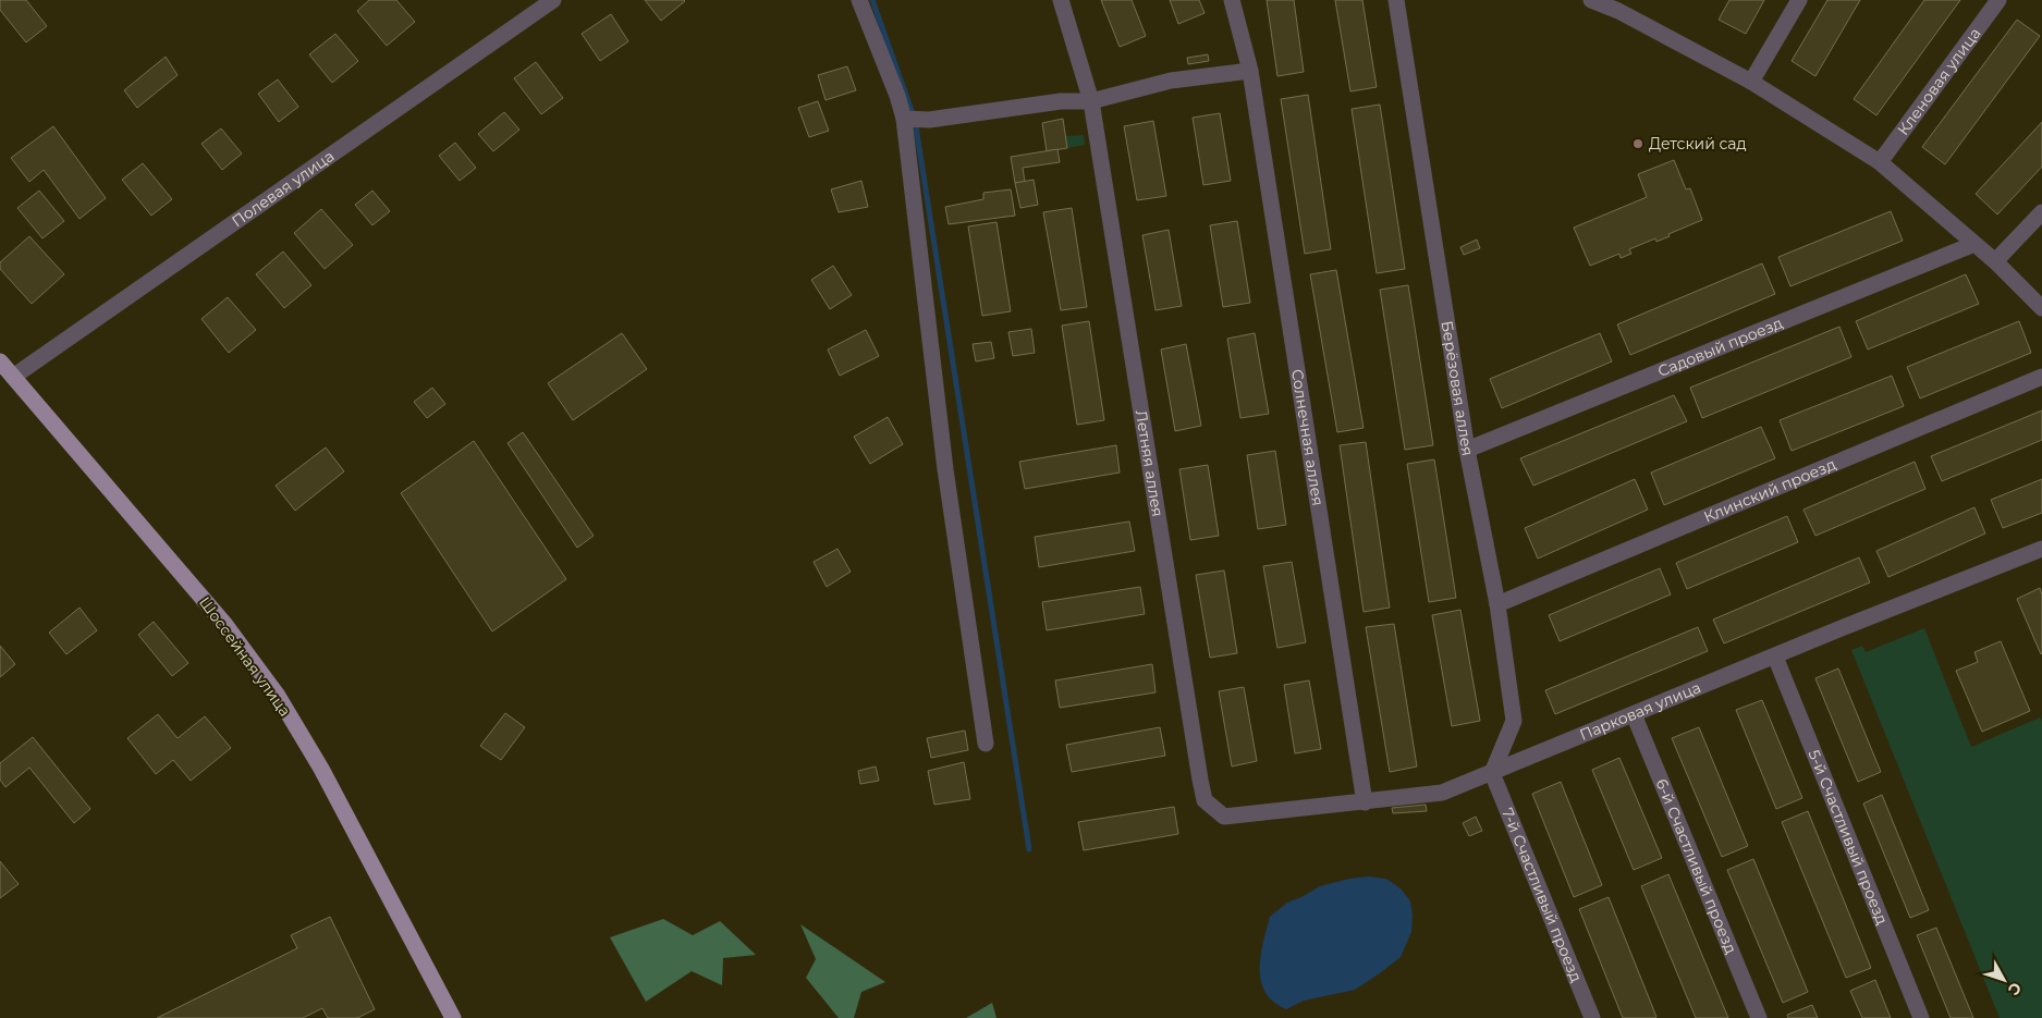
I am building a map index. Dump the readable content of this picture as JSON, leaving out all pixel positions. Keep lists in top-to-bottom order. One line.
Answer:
{"streets":{"main road":["Шоссейная улица"],"street":["Кленовая улица","Полевая улица","Садовый проезд","Берёзовая аллея","Солнечная аллея","Летняя аллея","Клинский проезд","Парковая улица","5-й Счастливый проезд","6-й Счастливый проезд","7-й Счастливый проезд"]},"crossings":[["Полевая улица","Шоссейная улица"],["Садовый проезд","Берёзовая аллея"],["Берёзовая аллея","Клинский проезд"],["Берёзовая аллея","Парковая улица"],["Берёзовая аллея","7-й Счастливый проезд"],["Солнечная аллея","Парковая улица"],["Летняя аллея","Парковая улица"],["Парковая улица","5-й Счастливый проезд"],["Парковая улица","6-й Счастливый проезд"],["Парковая улица","7-й Счастливый проезд"]],"places":["Детский сад"],"north":"bottom right"}
